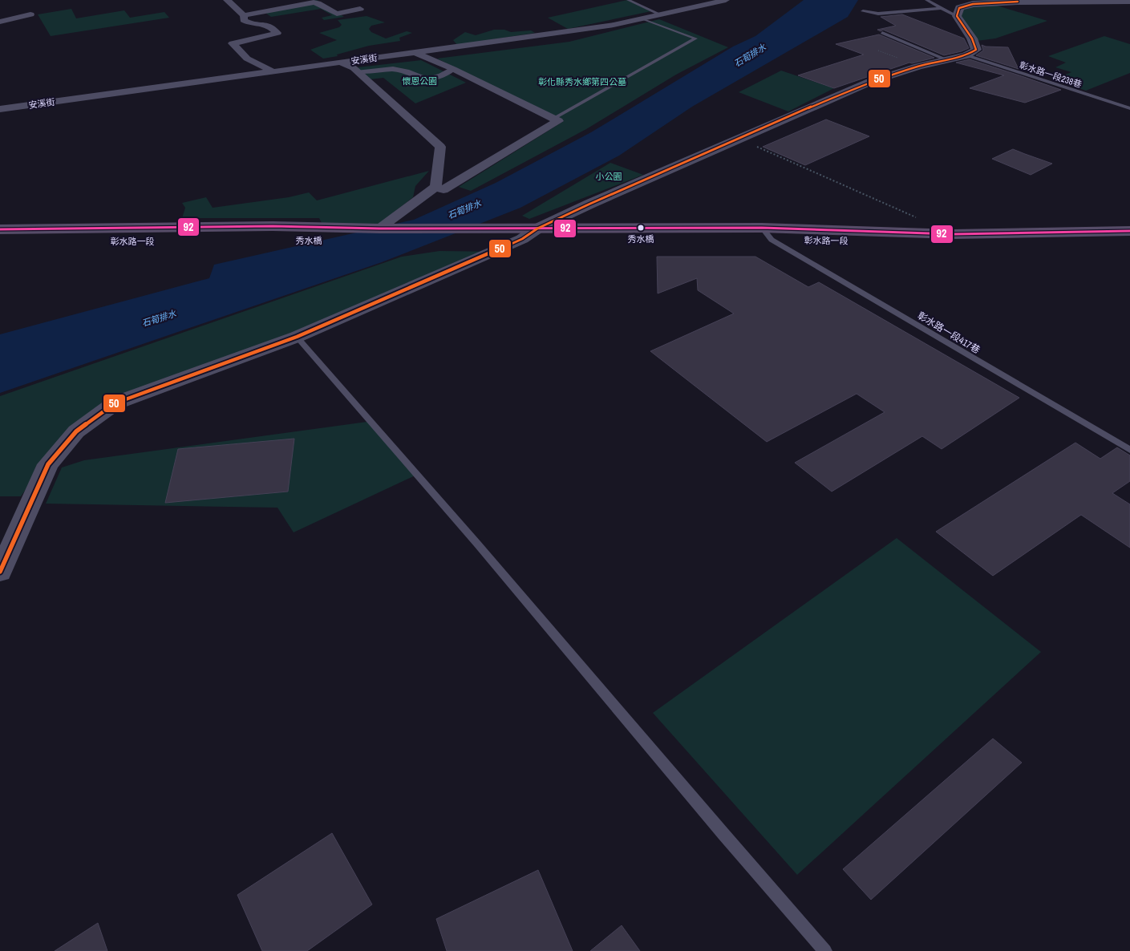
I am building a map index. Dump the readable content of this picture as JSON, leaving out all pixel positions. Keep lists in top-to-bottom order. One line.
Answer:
{"streets":{"main road":["秀水橋","彰水路一段"],"street":["安溪街"],"lane":["彰水路一段238巷","彰水路一段417巷"]},"crossings":[["秀水橋","彰水路一段"],["彰水路一段","彰水路一段417巷"]],"water":["石筍排水"],"parks":["懷恩公園","彰化縣秀水鄉第四公墓","小公園"],"places":["秀水橋"],"lines":["transit line 50","transit line 92"]}
